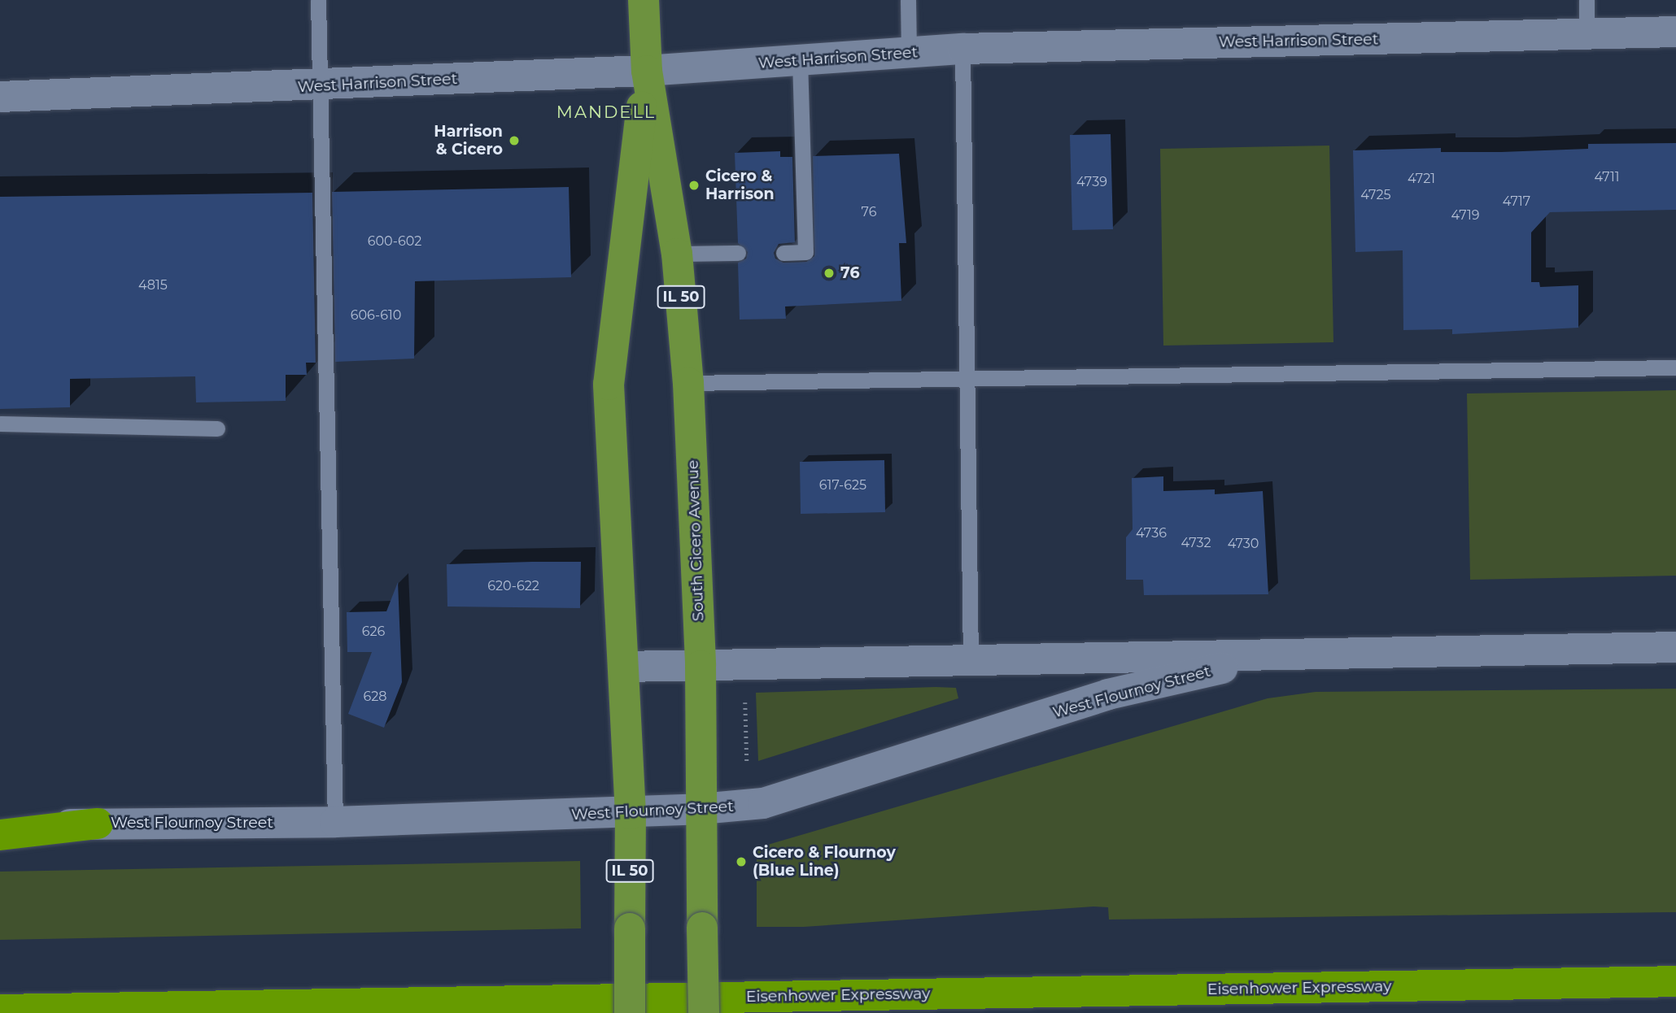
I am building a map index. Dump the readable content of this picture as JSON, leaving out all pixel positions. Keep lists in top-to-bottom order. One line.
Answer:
{"streets":{"highway":["Eisenhower Expressway"],"main road":["IL 50","South Cicero Avenue"],"street":["West Harrison Street","West Flournoy Street"]},"crossings":[["West Harrison Street","South Cicero Avenue"],["South Cicero Avenue","West Flournoy Street"]],"districts":["MANDELL"],"places":["Harrison & Cicero","Cicero & Harrison","76","Cicero & Flournoy (Blue Line)"],"house_numbers":["4711","4721","4739","4725","4717","76","4719","600-602","4815","606-610","617-625","4736","4732","4730","620-622","626","628"]}
